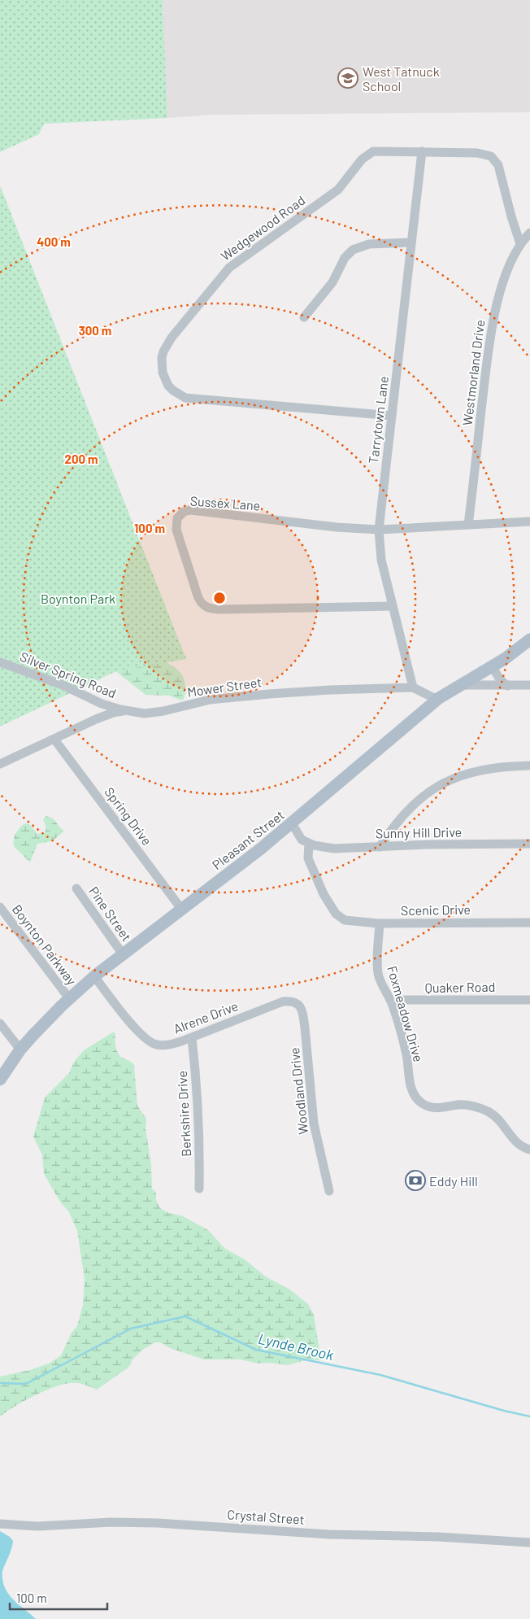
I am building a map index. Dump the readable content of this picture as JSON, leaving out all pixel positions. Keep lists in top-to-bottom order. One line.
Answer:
{"streets":{"main road":["Pleasant Street"],"street":["Wedgewood Road","Westmorland Drive","Tarrytown Lane","Sussex Lane","Silver Spring Road","Mower Street","Spring Drive","Sunny Hill Drive","Scenic Drive","Pine Street","Boynton Parkway","Quaker Road","Foxmeadow Drive","Alrene Drive","Woodland Drive","Berkshire Drive","Crystal Street"]},"crossings":[["Wedgewood Road","Westmorland Drive"],["Wedgewood Road","Tarrytown Lane"],["Westmorland Drive","Sussex Lane"],["Tarrytown Lane","Sussex Lane"],["Tarrytown Lane","Mower Street"],["Silver Spring Road","Mower Street"],["Mower Street","Spring Drive"],["Mower Street","Pleasant Street"],["Spring Drive","Pleasant Street"],["Sunny Hill Drive","Scenic Drive"],["Pleasant Street","Pine Street"],["Pleasant Street","Boynton Parkway"],["Pleasant Street","Alrene Drive"],["Scenic Drive","Foxmeadow Drive"],["Quaker Road","Foxmeadow Drive"],["Alrene Drive","Woodland Drive"],["Alrene Drive","Berkshire Drive"]],"water":["Lynde Brook"],"parks":["Boynton Park"],"places":{"school or university":["West Tatnuck School"],"bank":["Eddy Hill"]},"scale_bar":"100 m","rings":["400 m","300 m","200 m","100 m"]}
